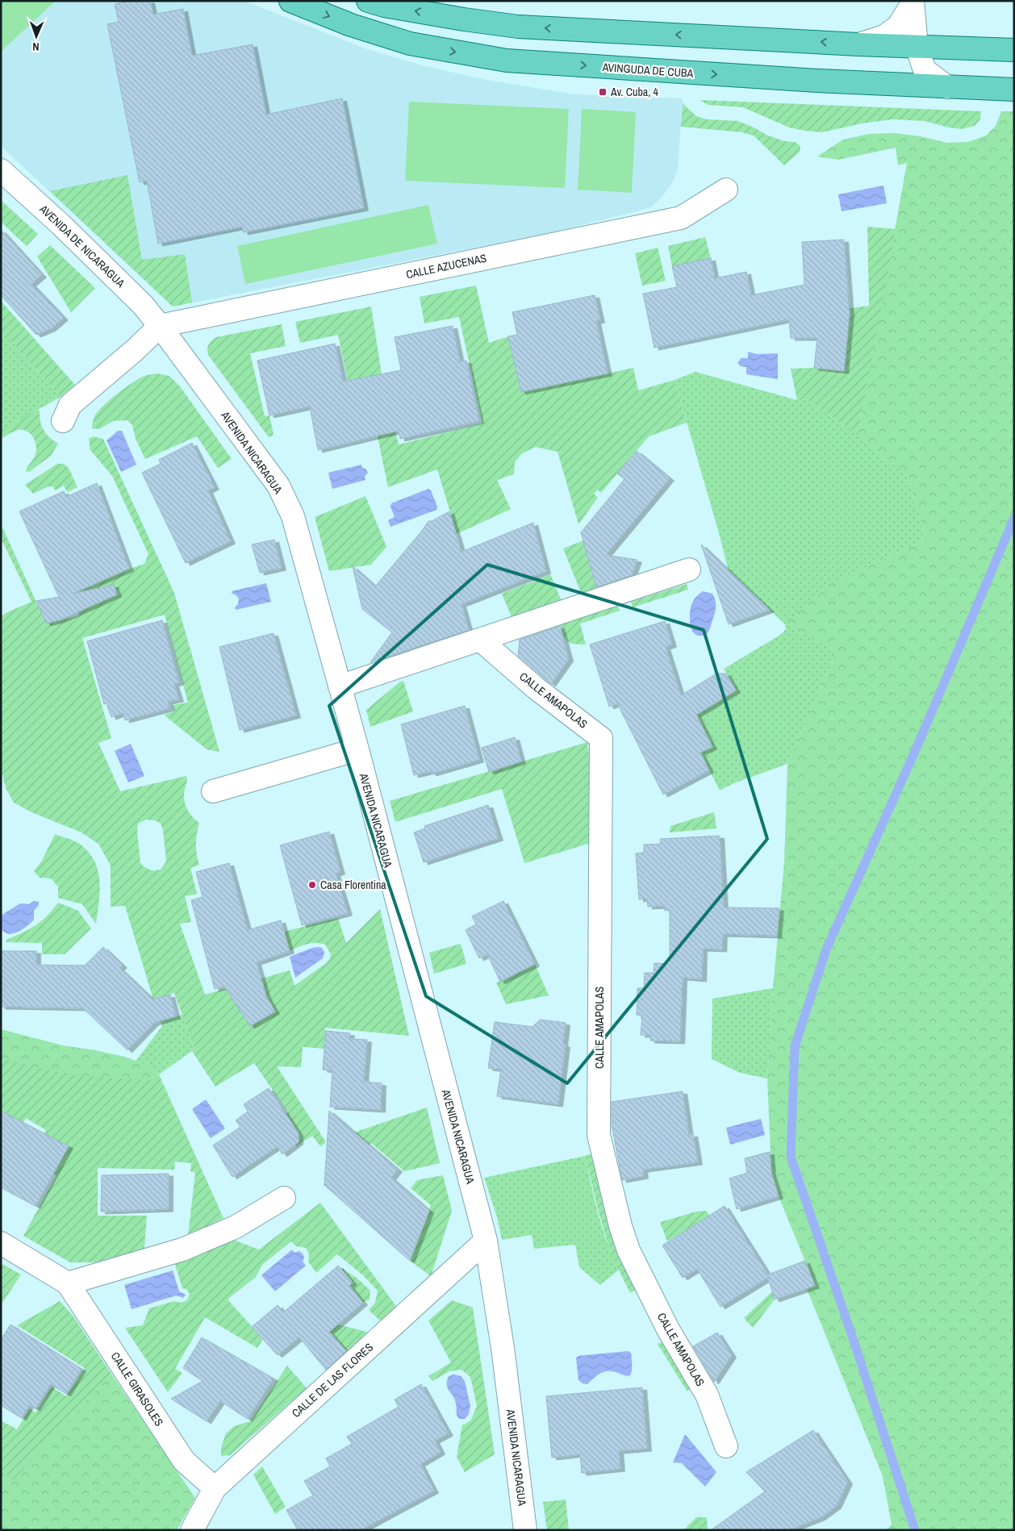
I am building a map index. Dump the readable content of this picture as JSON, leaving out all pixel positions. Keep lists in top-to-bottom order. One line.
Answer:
{"streets":{"main road":["AVINGUDA DE CUBA"],"street":["AVENIDA DE NICARAGUA","CALLE AZUCENAS","AVENIDA NICARAGUA","CALLE AMAPOLAS","CALLE DE LAS FLORES","CALLE GIRASOLES"]},"crossings":[["AVENIDA DE NICARAGUA","CALLE AZUCENAS"],["AVENIDA DE NICARAGUA","AVENIDA NICARAGUA"],["CALLE AZUCENAS","AVENIDA NICARAGUA"],["AVENIDA NICARAGUA","CALLE DE LAS FLORES"],["CALLE DE LAS FLORES","CALLE GIRASOLES"]],"places":{"transit":["Av. Cuba, 4"],"other":["Casa Florentina"]},"north":"bottom"}
